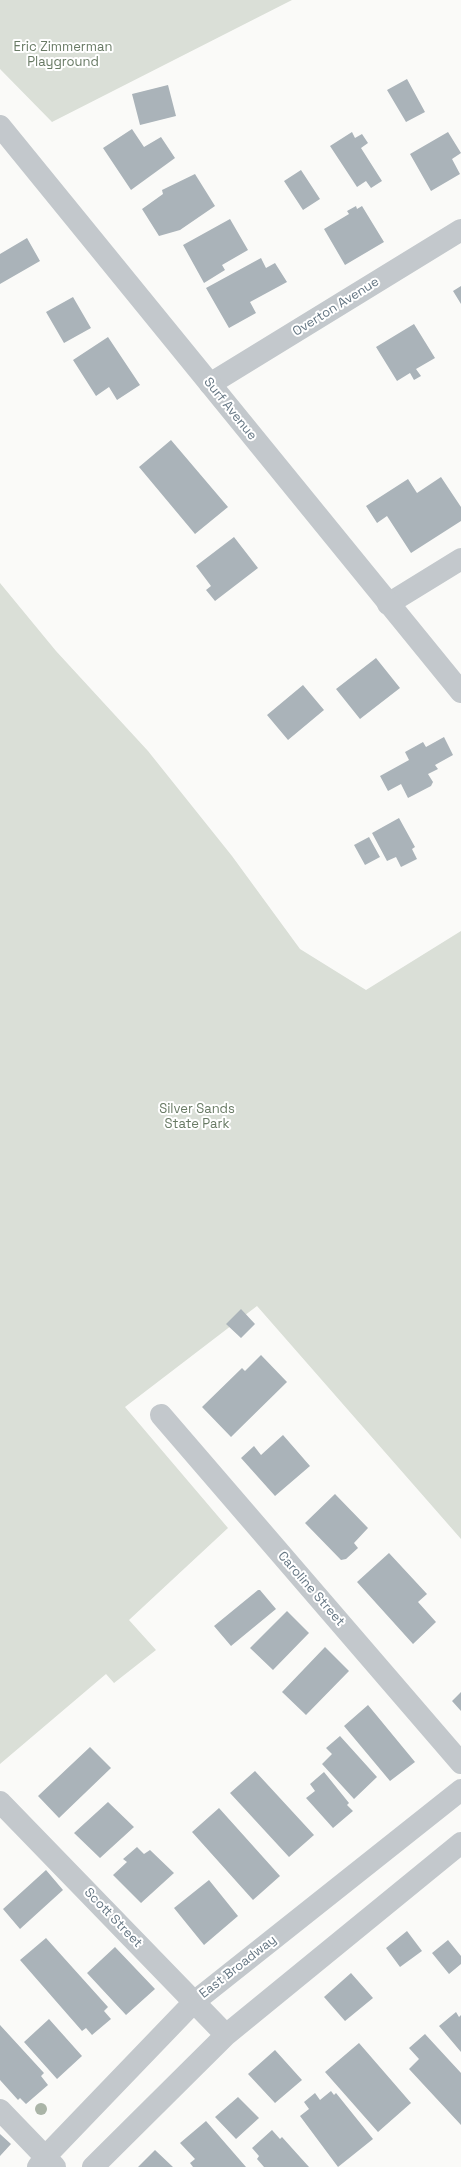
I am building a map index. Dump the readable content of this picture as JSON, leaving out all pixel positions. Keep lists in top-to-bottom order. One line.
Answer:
{"streets":{"street":["Overton Avenue","Surf Avenue","Caroline Street","Scott Street","East Broadway"]},"crossings":[["Overton Avenue","Surf Avenue"],["Scott Street","East Broadway"]],"parks":["Eric Zimmerman Playground","Silver Sands State Park"]}
